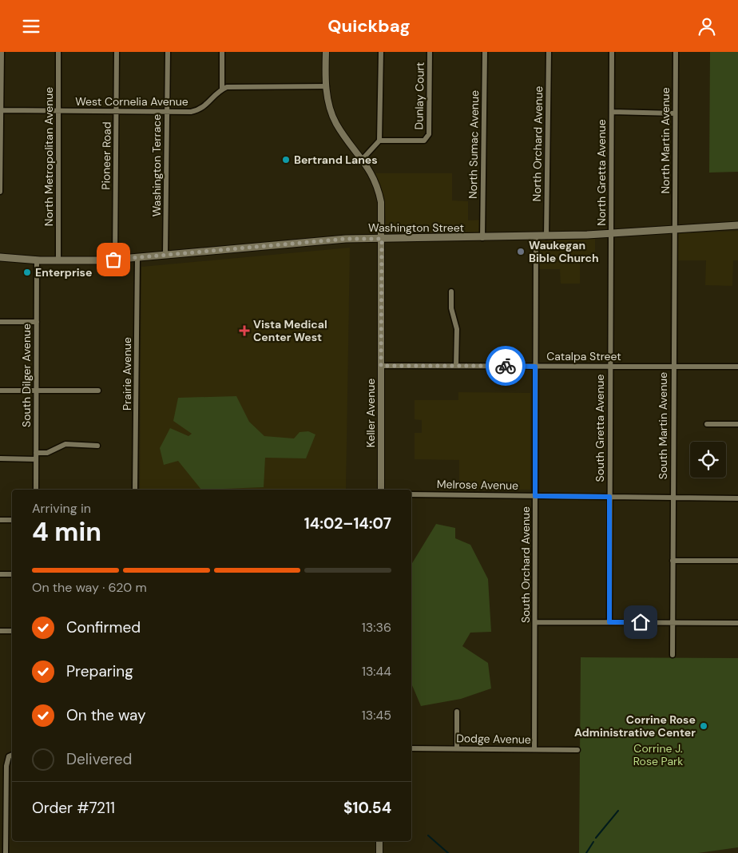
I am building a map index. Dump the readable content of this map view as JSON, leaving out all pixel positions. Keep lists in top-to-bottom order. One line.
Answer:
{"streets":{"main road":["Washington Street"],"street":["Dunlay Court","West Cornelia Avenue","North Martin Avenue","North Orchard Avenue","North Sumac Avenue","Pioneer Road","North Metropolitan Avenue","Washington Terrace","North Gretta Avenue","Catalpa Street","Prairie Avenue","South Dilger Avenue","Keller Avenue","South Martin Avenue","South Gretta Avenue","Melrose Avenue","South Orchard Avenue","Dodge Avenue"]},"crossings":[["West Cornelia Avenue","Pioneer Road"],["West Cornelia Avenue","North Metropolitan Avenue"],["West Cornelia Avenue","Washington Terrace"],["North Martin Avenue","Washington Street"],["North Martin Avenue","South Martin Avenue"],["North Orchard Avenue","Washington Street"],["North Sumac Avenue","Washington Street"],["Pioneer Road","Washington Street"],["North Metropolitan Avenue","Washington Street"],["Washington Terrace","Washington Street"],["North Gretta Avenue","Washington Street"],["North Gretta Avenue","South Gretta Avenue"],["Washington Street","Prairie Avenue"],["Washington Street","South Dilger Avenue"],["Washington Street","Keller Avenue"],["Washington Street","South Martin Avenue"],["Washington Street","South Gretta Avenue"],["Washington Street","South Orchard Avenue"],["Catalpa Street","Keller Avenue"],["Catalpa Street","South Martin Avenue"],["Catalpa Street","South Gretta Avenue"],["Catalpa Street","South Orchard Avenue"],["South Martin Avenue","Melrose Avenue"],["South Gretta Avenue","Melrose Avenue"],["Melrose Avenue","South Orchard Avenue"],["South Orchard Avenue","Dodge Avenue"]],"parks":["Corrine J. Rose Park"],"places":{"other":["Bertrand Lanes","Waukegan Bible Church","Enterprise","Corrine Rose Administrative Center"],"health":["Vista Medical Center West"]},"page":{"header":"Quickbag","heading":["4 min","Arriving in","14:02–14:07"],"panel":["Order #7211","$10.54"],"bar":"On the way · 620 m","list":[["Confirmed","13:36"],["Preparing","13:44"],["On the way","13:45"],"Delivered"]}}
